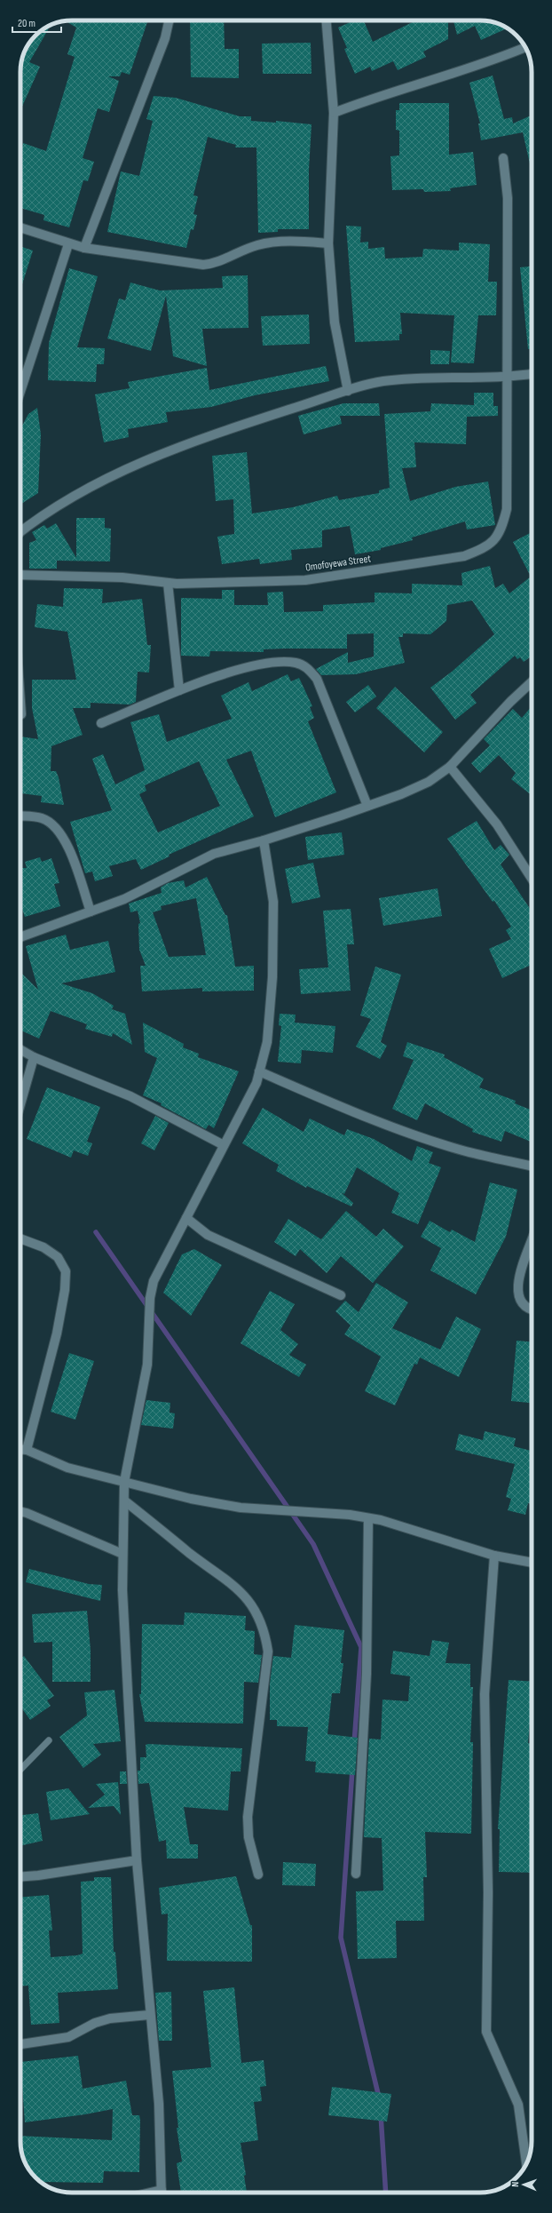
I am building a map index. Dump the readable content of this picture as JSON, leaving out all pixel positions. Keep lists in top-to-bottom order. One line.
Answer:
{"streets":{"street":["Omofoyewa Street"]},"scale_bar":"20 m","north":"left"}
